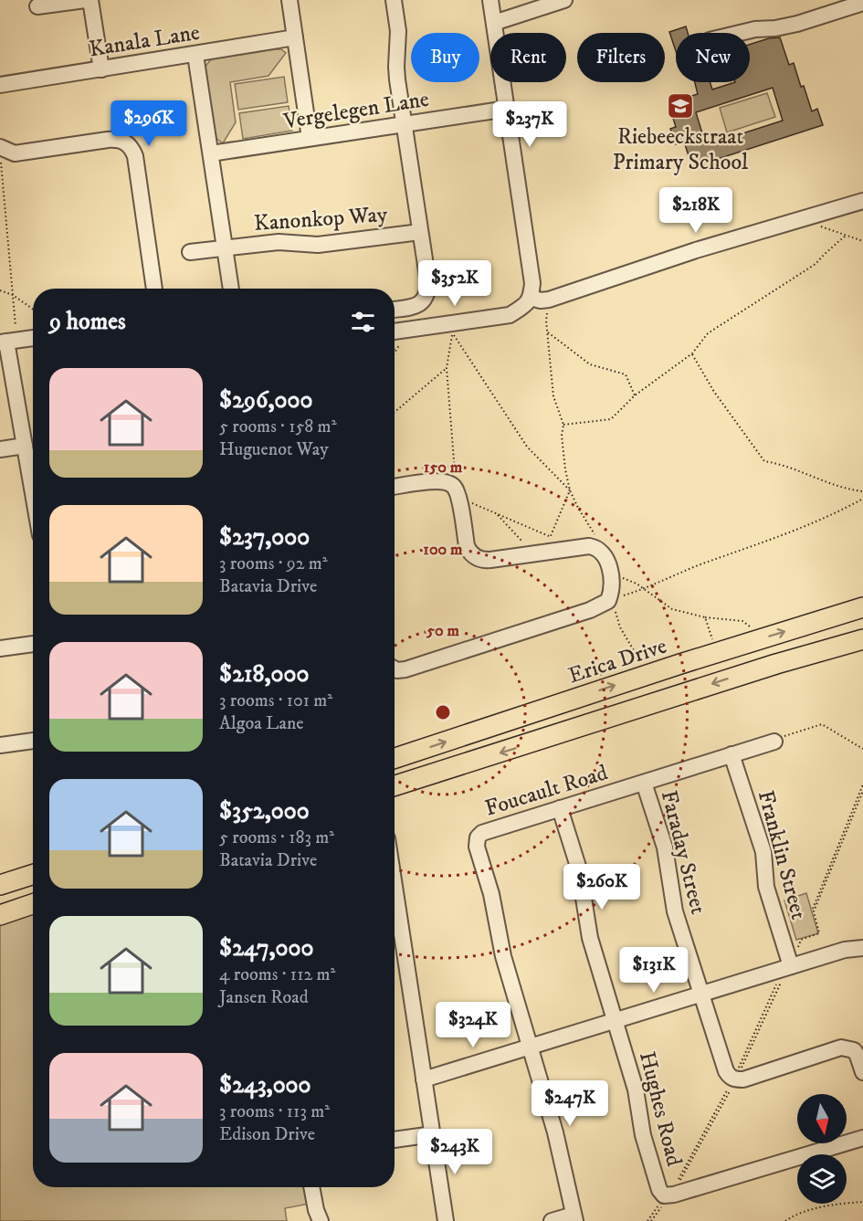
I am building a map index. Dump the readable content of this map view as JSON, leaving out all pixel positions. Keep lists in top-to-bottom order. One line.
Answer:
{"streets":{"main road":["Erica Drive"],"street":["Kanala Lane","Vergelegen Lane","Kanonkop Way","Foucault Road","Faraday Street","Franklin Street","Hughes Road"]},"crossings":[["Foucault Road","Faraday Street"],["Foucault Road","Franklin Street"]],"places":{"school or university":["Riebeeckstraat Primary School"]},"north":"bottom","page":{"chip":["Buy","Rent","Filters","New"],"price":["$296K","$237K","$218K","$352K","$260K","$131K","$324K","$247K","$243K"],"heading":"9 homes","list":[{"name":"$296,000","note":"5 rooms · 158 m² · Huguenot Way"},{"name":"$237,000","note":"3 rooms · 92 m² · Batavia Drive"},{"name":"$218,000","note":"3 rooms · 101 m² · Algoa Lane"},{"name":"$352,000","note":"5 rooms · 183 m² · Batavia Drive"},{"name":"$247,000","note":"4 rooms · 112 m² · Jansen Road"},{"name":"$243,000","note":"3 rooms · 113 m² · Edison Drive"}]},"rings":["150 m","100 m","50 m"]}
